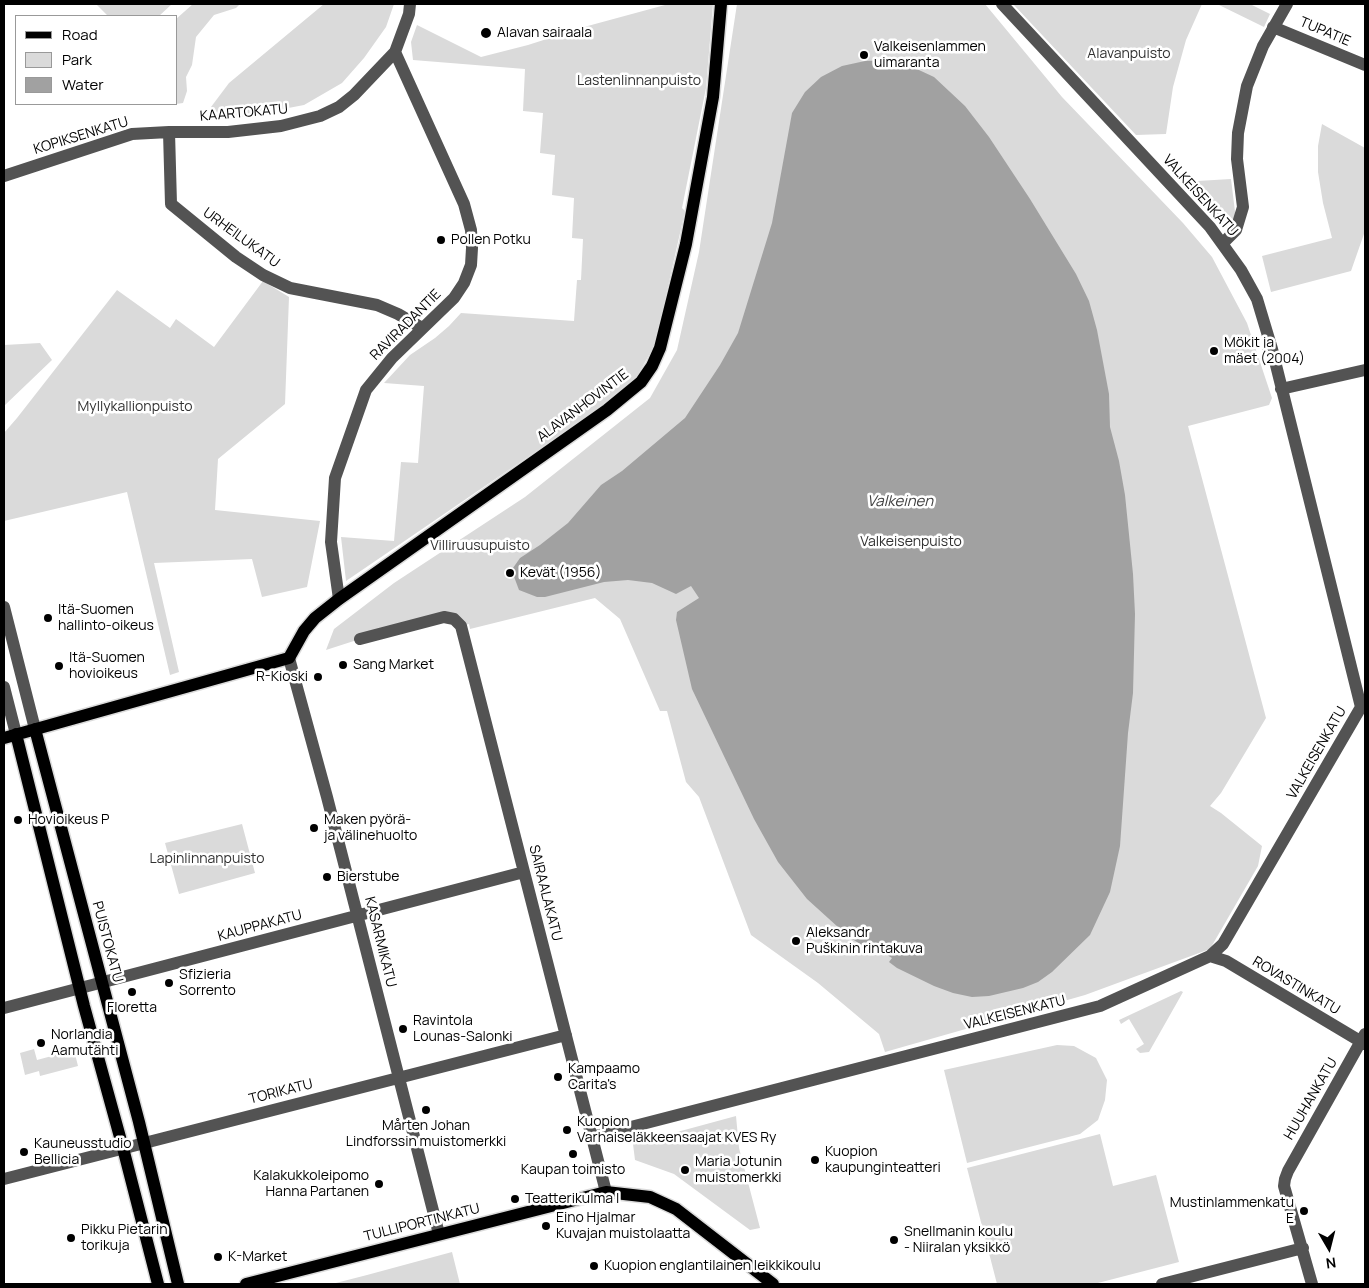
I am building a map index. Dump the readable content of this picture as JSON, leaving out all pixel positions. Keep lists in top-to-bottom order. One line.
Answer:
{"streets":{"main road":["ALAVANHOVINTIE","PUISTOKATU","TULLIPORTINKATU"],"street":["TUPATIE","KAARTOKATU","KOPIKSENKATU","VALKEISENKATU","URHEILUKATU","RAVIRADANTIE","SAIRAALAKATU","KAUPPAKATU","KASARMIKATU","ROVASTINKATU","TORIKATU","HUUHANKATU"]},"crossings":[["KAARTOKATU","KOPIKSENKATU"],["KAARTOKATU","URHEILUKATU"],["KAARTOKATU","RAVIRADANTIE"],["KOPIKSENKATU","URHEILUKATU"],["VALKEISENKATU","SAIRAALAKATU"],["VALKEISENKATU","ROVASTINKATU"],["URHEILUKATU","RAVIRADANTIE"],["RAVIRADANTIE","ALAVANHOVINTIE"],["ALAVANHOVINTIE","KASARMIKATU"],["SAIRAALAKATU","KAUPPAKATU"],["SAIRAALAKATU","TORIKATU"],["SAIRAALAKATU","TULLIPORTINKATU"],["KAUPPAKATU","PUISTOKATU"],["KAUPPAKATU","KASARMIKATU"],["PUISTOKATU","TORIKATU"],["KASARMIKATU","TORIKATU"],["KASARMIKATU","TULLIPORTINKATU"],["ROVASTINKATU","HUUHANKATU"]],"water":["Valkeinen"],"parks":["Alavanpuisto","Lastenlinnanpuisto","Myllykallionpuisto","Valkeisenpuisto","Villiruusupuisto","Lapinlinnanpuisto"],"places":["Alavan sairaala","Valkeisenlammen uimaranta","Pollen Potku","Mökit ja mäet (2004)","Kevät (1956)","Itä-Suomen hallinto-oikeus","Sang Market","Itä-Suomen hovioikeus","R-Kioski","Hovioikeus P","Maken pyörä- ja välinehuolto","Bierstube","Aleksandr Puškinin rintakuva","Sfizieria Sorrento","Floretta","Ravintola Lounas-Salonki","Norlandia Aamutähti","Kampaamo Carita's","Mårten Johan Lindforssin muistomerkki","Kuopion Varhaiseläkkeensaajat KVES Ry","Kauneusstudio Bellicia","Kaupan toimisto","Kuopion kaupunginteatteri","Maria Jotunin muistomerkki","Kalakukkoleipomo Hanna Partanen","Teatterikulma I","Mustinlammenkatu E","Eino Hjalmar Kuvajan muistolaatta","Pikku Pietarin torikuja","Snellmanin koulu - Niiralan yksikkö","K-Market","Kuopion englantilainen leikkikoulu"],"legend":["Road","Park","Water"],"north":"bottom"}
